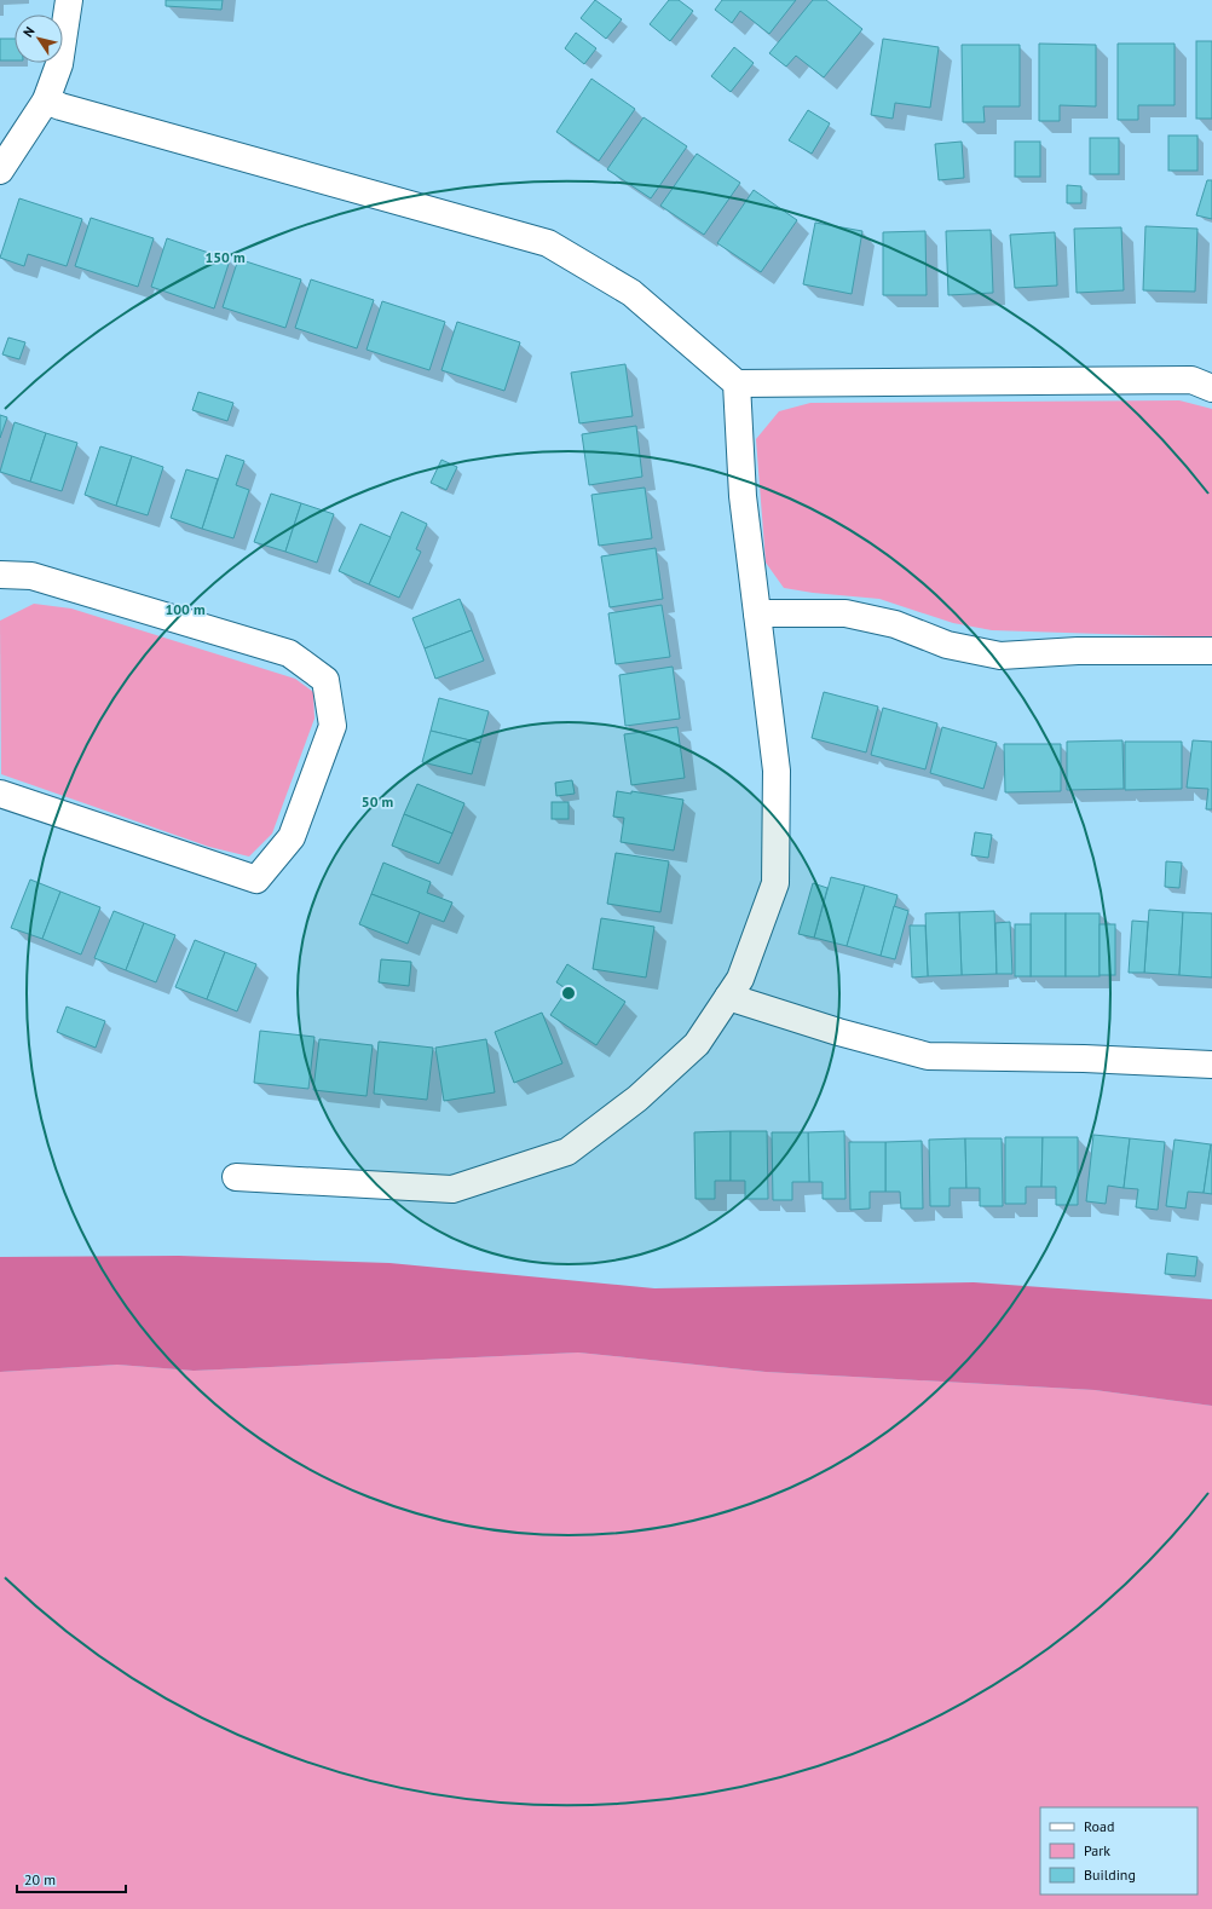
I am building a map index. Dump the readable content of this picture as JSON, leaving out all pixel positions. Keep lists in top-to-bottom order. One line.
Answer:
{"legend":["Road","Park","Building"],"scale_bar":"20 m","north":"top left","rings":["150 m","100 m","50 m"]}
